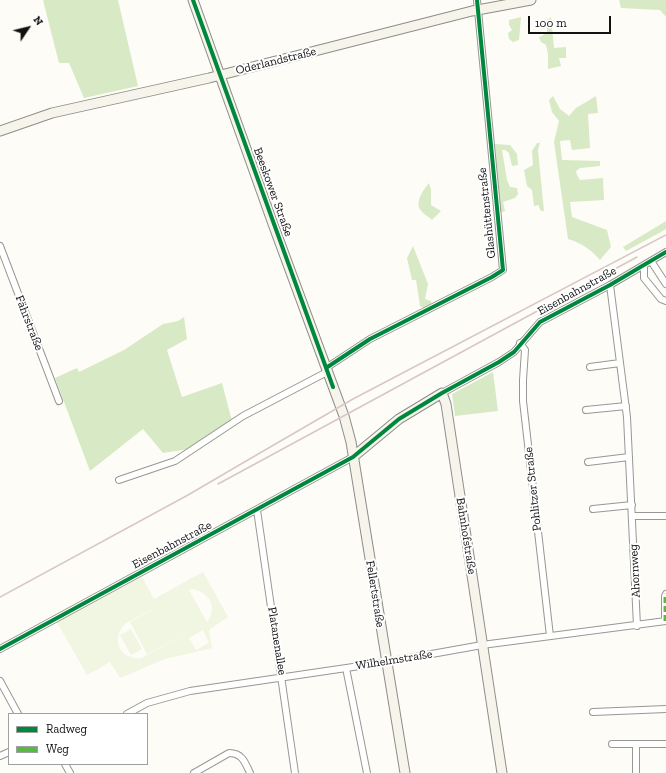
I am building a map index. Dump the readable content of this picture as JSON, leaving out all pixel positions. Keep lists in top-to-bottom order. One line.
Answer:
{"streets":{"street":["Oderlandstraße","Beeskower Straße","Glashüttenstraße","Eisenbahnstraße","Fährstraße","Pohlitzer Straße","Bahnhofstraße","Ahornweg","Fellertstraße","Platanenallee","Wilhelmstraße"]},"crossings":[["Oderlandstraße","Beeskower Straße"],["Oderlandstraße","Glashüttenstraße"],["Beeskower Straße","Glashüttenstraße"],["Beeskower Straße","Fellertstraße"],["Eisenbahnstraße","Pohlitzer Straße"],["Eisenbahnstraße","Bahnhofstraße"],["Eisenbahnstraße","Ahornweg"],["Eisenbahnstraße","Fellertstraße"],["Eisenbahnstraße","Platanenallee"],["Pohlitzer Straße","Wilhelmstraße"],["Bahnhofstraße","Wilhelmstraße"],["Ahornweg","Wilhelmstraße"],["Fellertstraße","Wilhelmstraße"],["Platanenallee","Wilhelmstraße"]],"legend":["Radweg","Weg"],"scale_bar":"100 m","north":"top right"}
